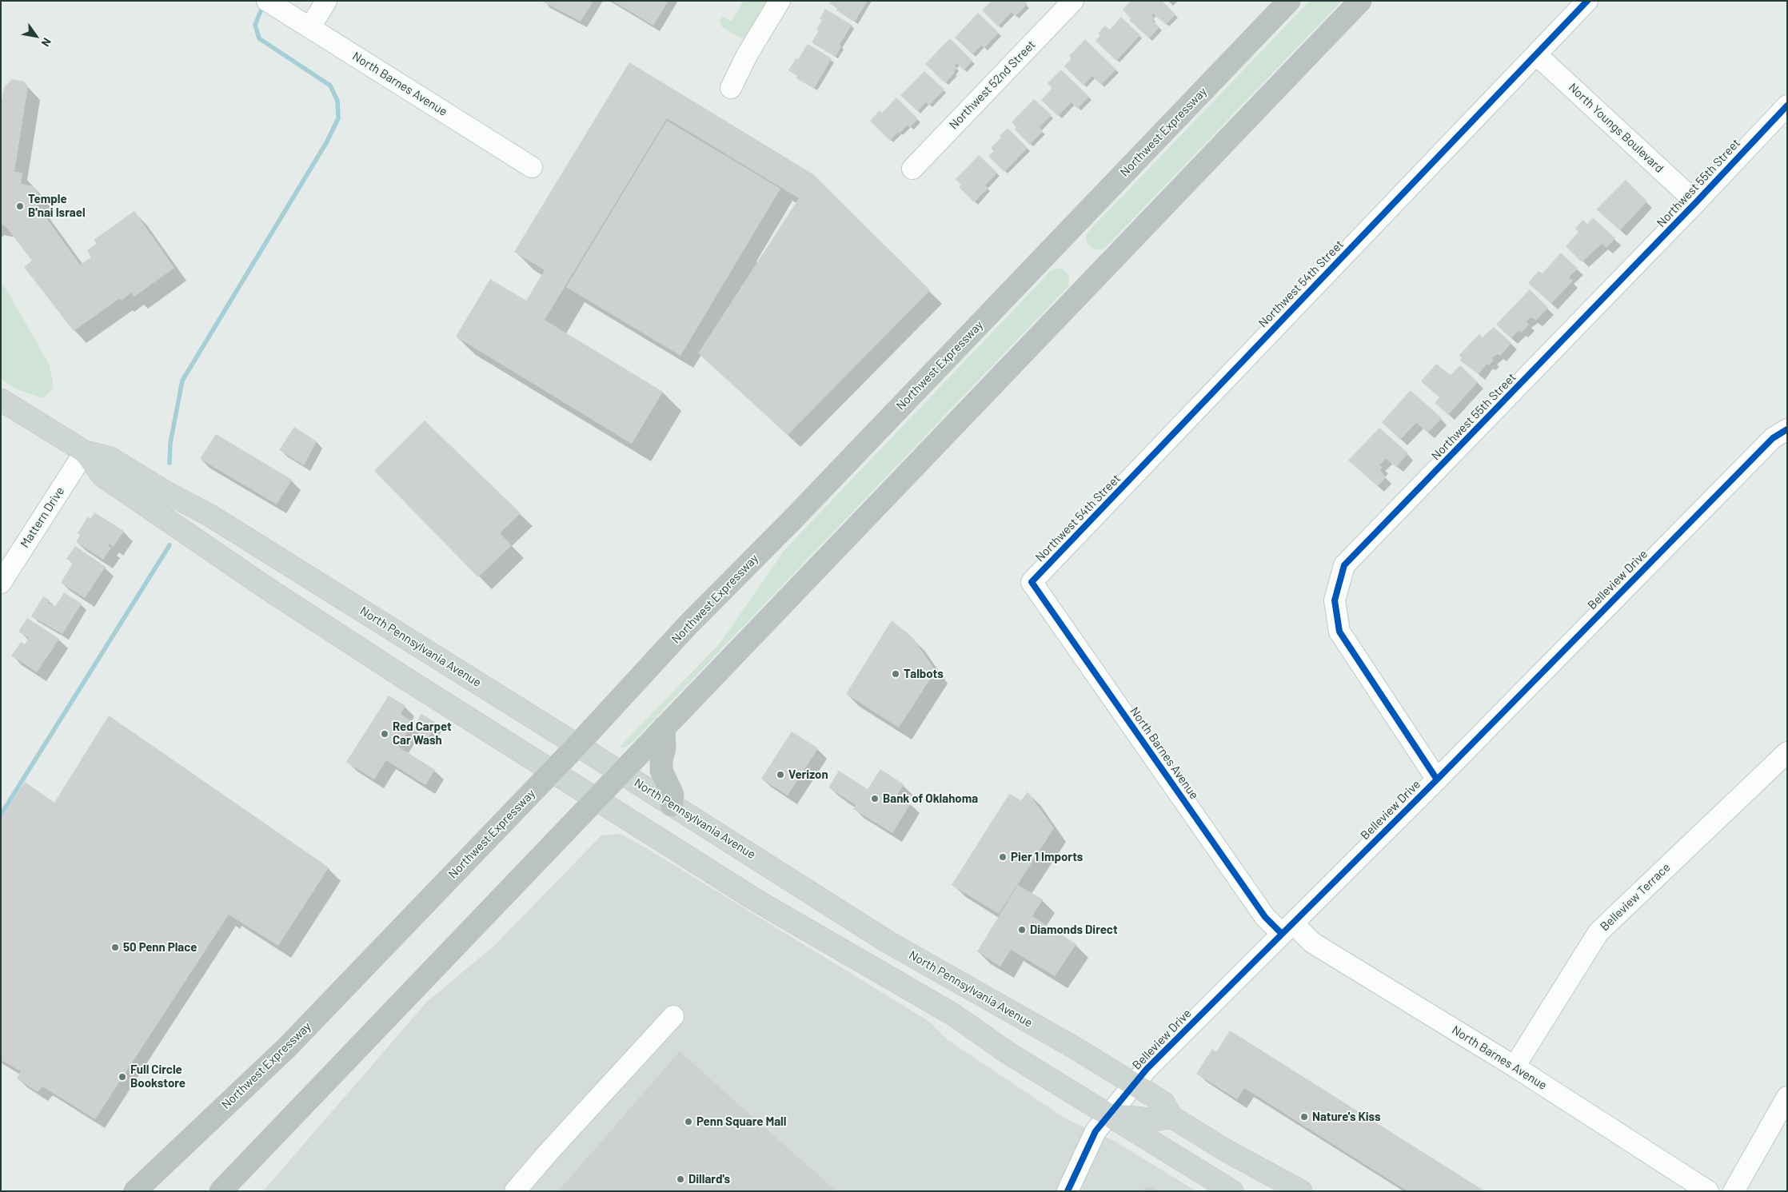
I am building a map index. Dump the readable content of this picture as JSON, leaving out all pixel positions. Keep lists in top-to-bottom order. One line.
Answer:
{"streets":{"highway":["Northwest Expressway"],"main road":["North Pennsylvania Avenue"],"street":["North Barnes Avenue","Northwest 52nd Street","North Youngs Boulevard","Northwest 55th Street","Northwest 54th Street","Mattern Drive","Belleview Drive","Belleview Terrace"]},"crossings":[["North Barnes Avenue","Northwest 54th Street"],["North Barnes Avenue","Belleview Drive"],["North Barnes Avenue","Belleview Terrace"],["North Youngs Boulevard","Northwest 55th Street"],["North Youngs Boulevard","Northwest 54th Street"],["Northwest Expressway","North Pennsylvania Avenue"],["Northwest 55th Street","Belleview Drive"],["Mattern Drive","North Pennsylvania Avenue"],["Belleview Drive","North Pennsylvania Avenue"]],"places":["Temple B'nai Israel","Talbots","Red Carpet Car Wash","Verizon","Bank of Oklahoma","Pier 1 Imports","Diamonds Direct","50 Penn Place","Full Circle Bookstore","Nature's Kiss","Penn Square Mall","Dillard's"],"north":"bottom right"}
